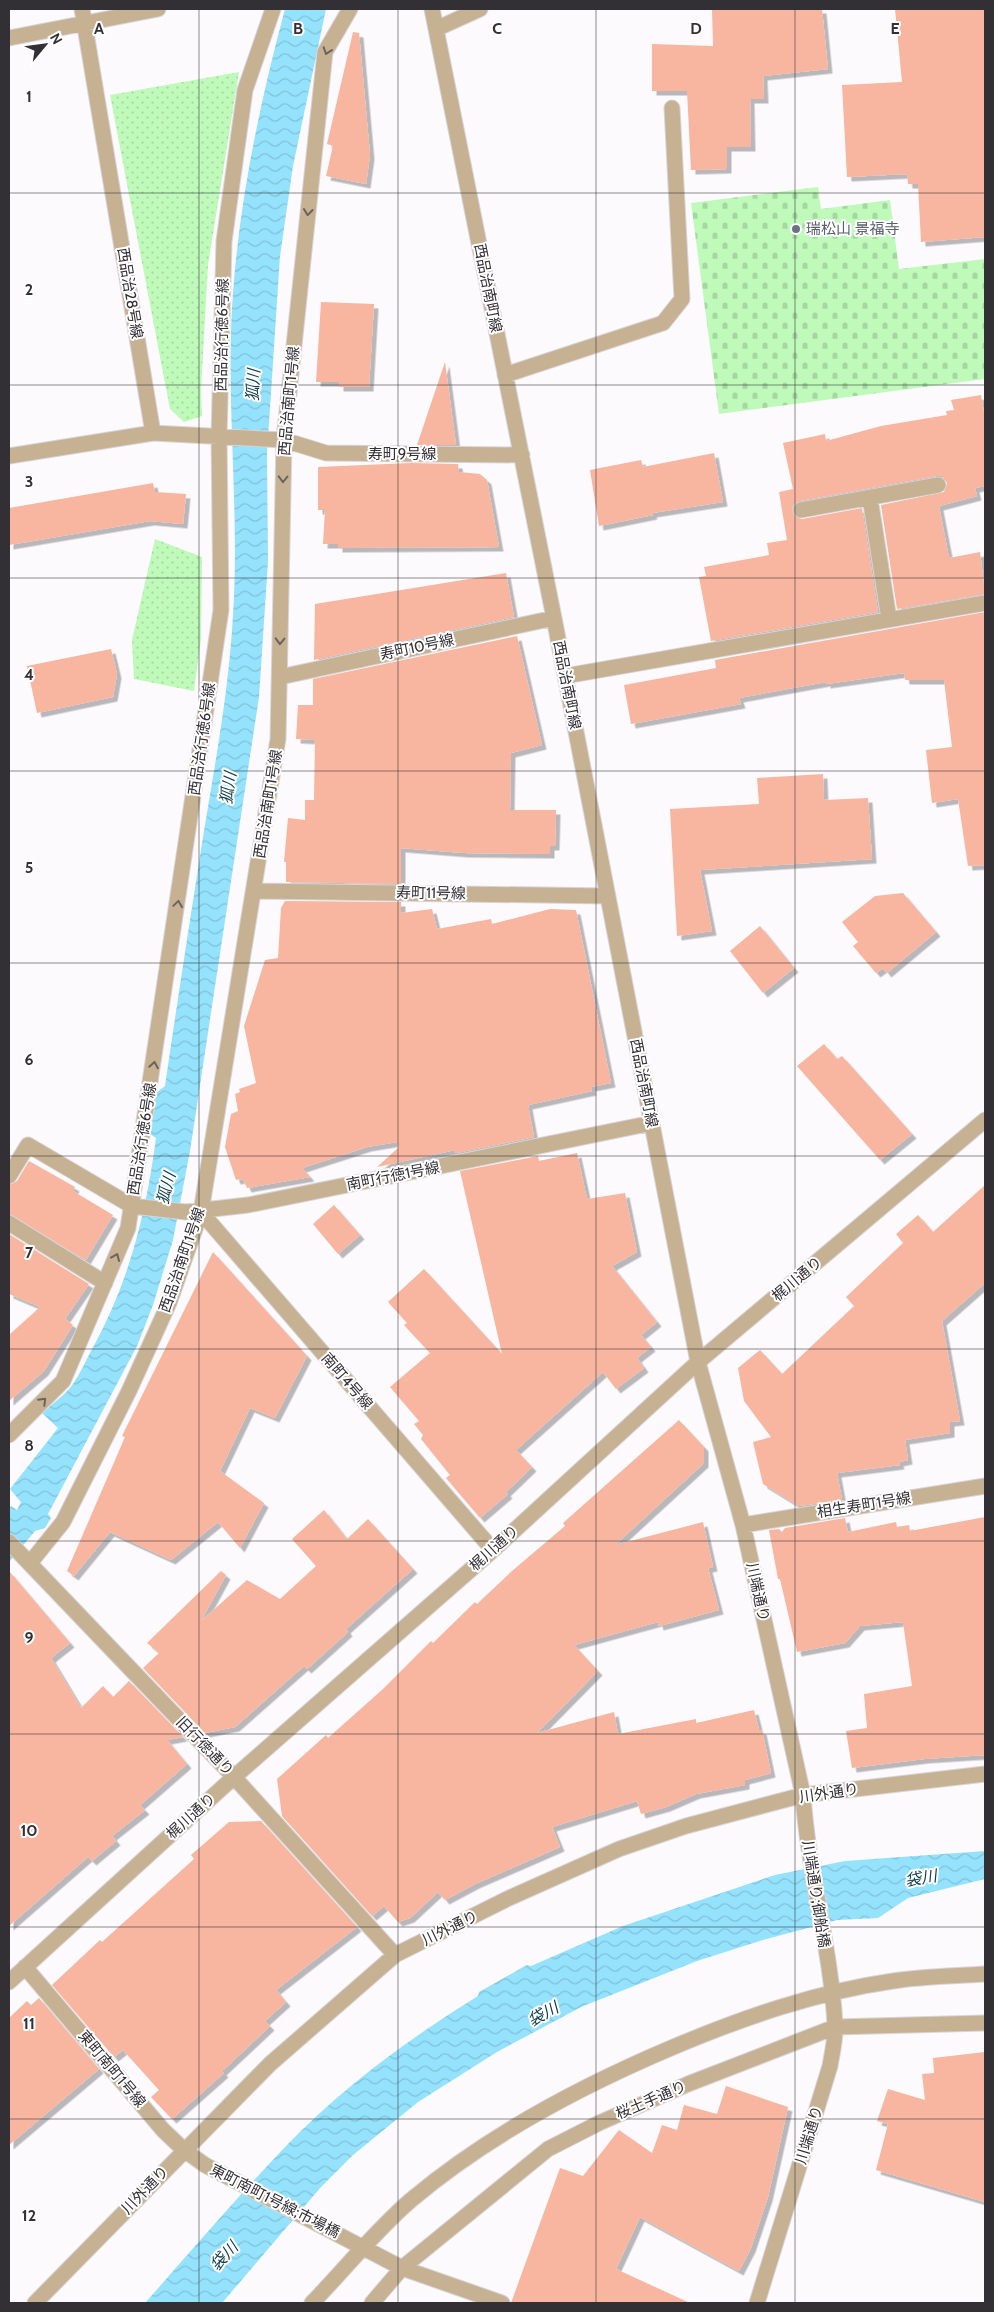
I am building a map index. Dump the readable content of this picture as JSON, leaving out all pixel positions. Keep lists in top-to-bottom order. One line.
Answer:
{"streets":{"street":["西品治南町線","西品治28号線","西品治行徳6号線","西品治南町1号線","寿町9号線","寿町10号線","寿町11号線","南町行徳1号線","梶川通り","南町4号線","相生寿町1号線","川端通り","旧行徳通り","川外通り","川端通り;御船橋","東町南町1号線","桜土手通り","東町南町1号線;市場橋"]},"crossings":[["西品治南町線","寿町9号線"],["西品治南町線","寿町10号線"],["西品治南町線","寿町11号線"],["西品治南町線","南町行徳1号線"],["西品治南町線","梶川通り"],["西品治南町線","川端通り"],["西品治28号線","寿町9号線"],["西品治行徳6号線","寿町9号線"],["西品治行徳6号線","南町行徳1号線"],["西品治南町1号線","寿町9号線"],["西品治南町1号線","寿町10号線"],["西品治南町1号線","寿町11号線"],["西品治南町1号線","南町行徳1号線"],["西品治南町1号線","南町4号線"],["西品治南町1号線","旧行徳通り"],["南町行徳1号線","南町4号線"],["梶川通り","南町4号線"],["梶川通り","川端通り"],["梶川通り","旧行徳通り"],["梶川通り","東町南町1号線"],["相生寿町1号線","川端通り"],["川端通り","川外通り"],["川端通り","川端通り;御船橋"],["川端通り","桜土手通り"],["旧行徳通り","川外通り"],["川外通り","東町南町1号線"],["東町南町1号線","東町南町1号線;市場橋"],["桜土手通り","東町南町1号線;市場橋"]],"one_way":["西品治行徳6号線","西品治南町1号線"],"water":["狐川","袋川"],"places":["瑞松山 景福寺"],"north":"top right","grid":{"columns":["A","B","C","D","E"],"rows":["1","2","3","4","5","6","7","8","9","10","11","12"]}}
